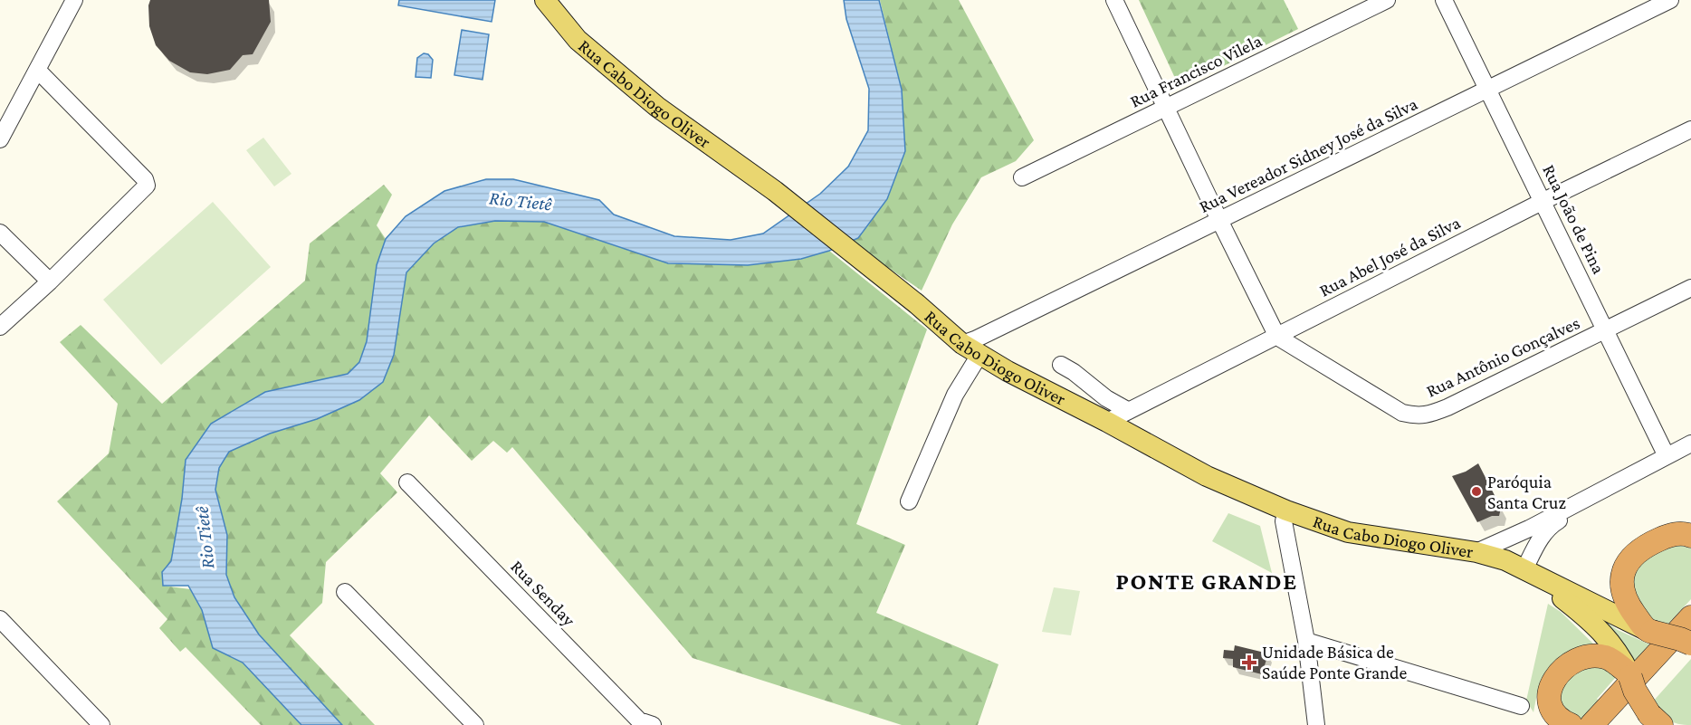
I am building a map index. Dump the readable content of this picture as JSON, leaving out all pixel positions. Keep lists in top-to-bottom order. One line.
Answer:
{"streets":{"main road":["Rua Cabo Diogo Oliver"],"street":["Rua Francisco Vilela","Rua Vereador Sidney José da Silva","Rua João de Pina","Rua Abel José da Silva","Rua Antônio Gonçalves","Rua Senday"]},"crossings":[["Rua Cabo Diogo Oliver","Rua Vereador Sidney José da Silva"],["Rua Cabo Diogo Oliver","Rua Abel José da Silva"],["Rua Vereador Sidney José da Silva","Rua João de Pina"],["Rua João de Pina","Rua Abel José da Silva"],["Rua João de Pina","Rua Antônio Gonçalves"],["Rua Abel José da Silva","Rua Antônio Gonçalves"]],"districts":["PONTE GRANDE"],"water":["Rio Tietê"],"places":{"other":["Paróquia Santa Cruz"],"health":["Unidade Básica de Saúde Ponte Grande"]}}
